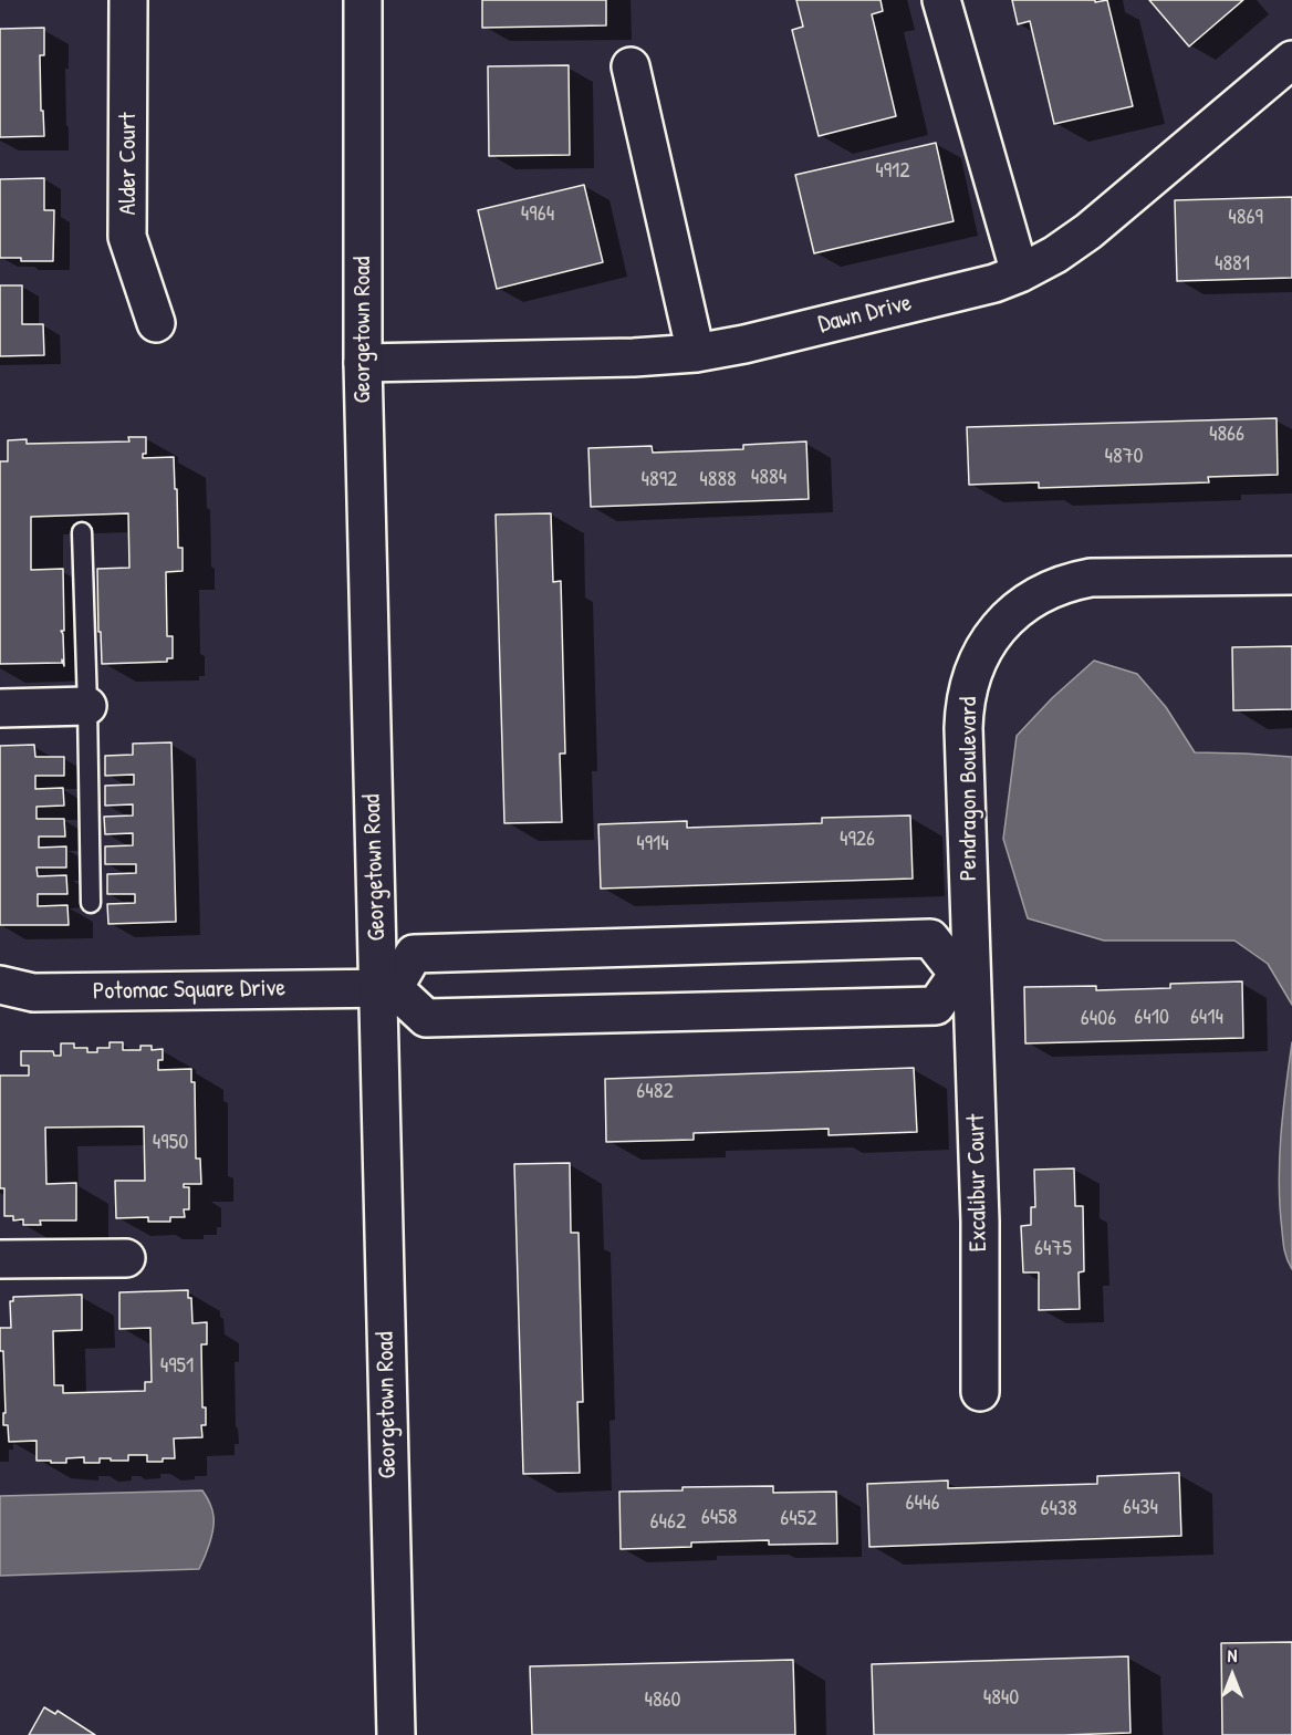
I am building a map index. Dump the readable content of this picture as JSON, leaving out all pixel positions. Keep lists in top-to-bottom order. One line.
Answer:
{"streets":{"street":["Alder Court","Dawn Drive","Georgetown Road","Pendragon Boulevard","Potomac Square Drive","Excalibur Court"]},"crossings":[["Dawn Drive","Georgetown Road"],["Georgetown Road","Potomac Square Drive"],["Pendragon Boulevard","Excalibur Court"]],"house_numbers":["4912","4964","4869","4881","4866","4870","4884","4892","4888","4926","4914","6410","6414","6406","6482","4950","6475","4951","6446","6434","6438","6458","6452","6462","4840","4860"],"north":"top"}
